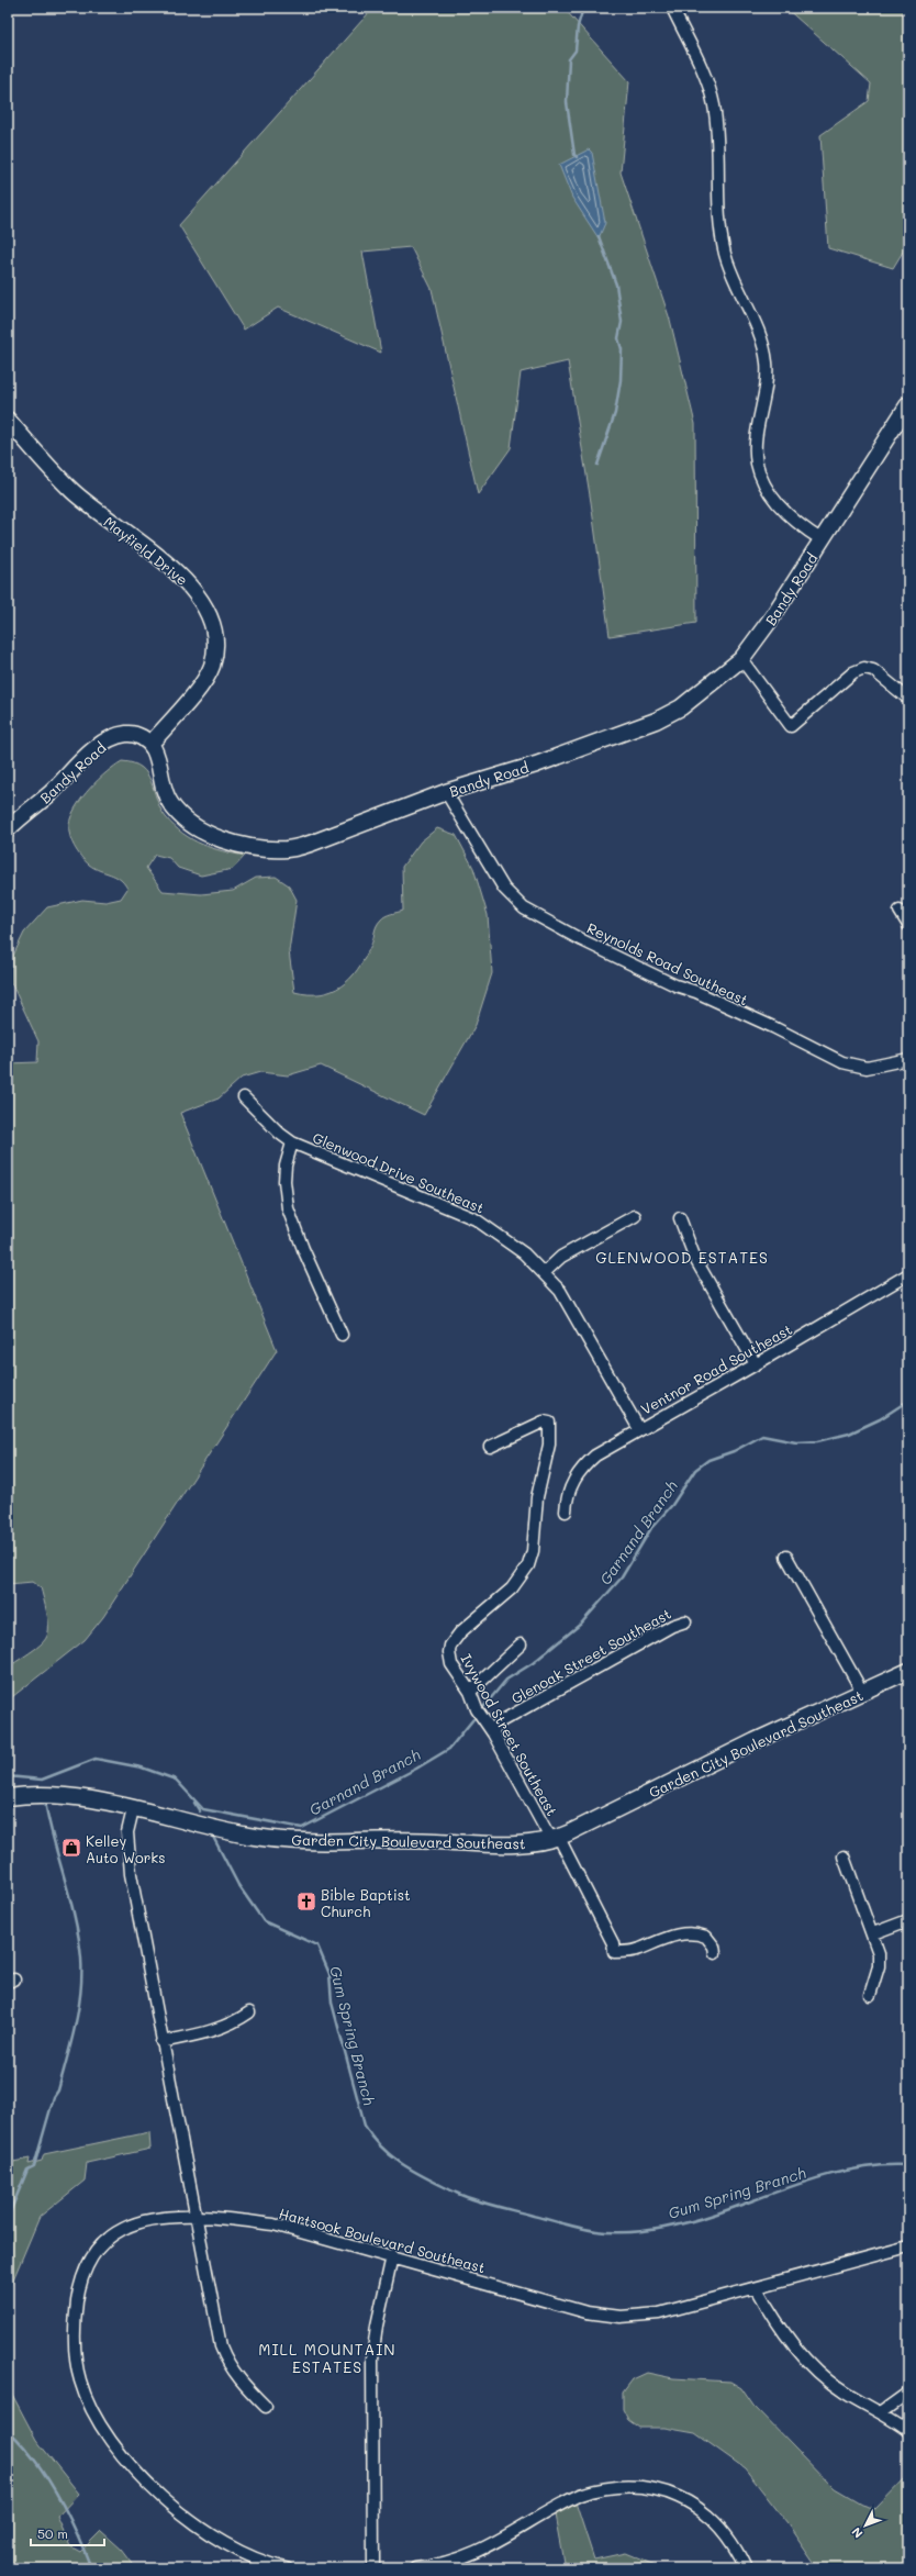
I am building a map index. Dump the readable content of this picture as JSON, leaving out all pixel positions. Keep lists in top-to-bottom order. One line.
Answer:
{"streets":{"street":["Mayfield Drive","Bandy Road","Reynolds Road Southeast","Glenwood Drive Southeast","Ventnor Road Southeast","Glenoak Street Southeast","Ivywood Street Southeast","Garden City Boulevard Southeast","Hartsook Boulevard Southeast"]},"crossings":[["Mayfield Drive","Bandy Road"],["Bandy Road","Reynolds Road Southeast"],["Glenwood Drive Southeast","Ventnor Road Southeast"],["Glenoak Street Southeast","Ivywood Street Southeast"],["Ivywood Street Southeast","Garden City Boulevard Southeast"]],"districts":["GLENWOOD ESTATES","MILL MOUNTAIN ESTATES"],"water":["Garnand Branch","Gum Spring Branch"],"places":{"shop":["Kelley Auto Works"],"church":["Bible Baptist Church"]},"scale_bar":"50 m","north":"bottom left"}
